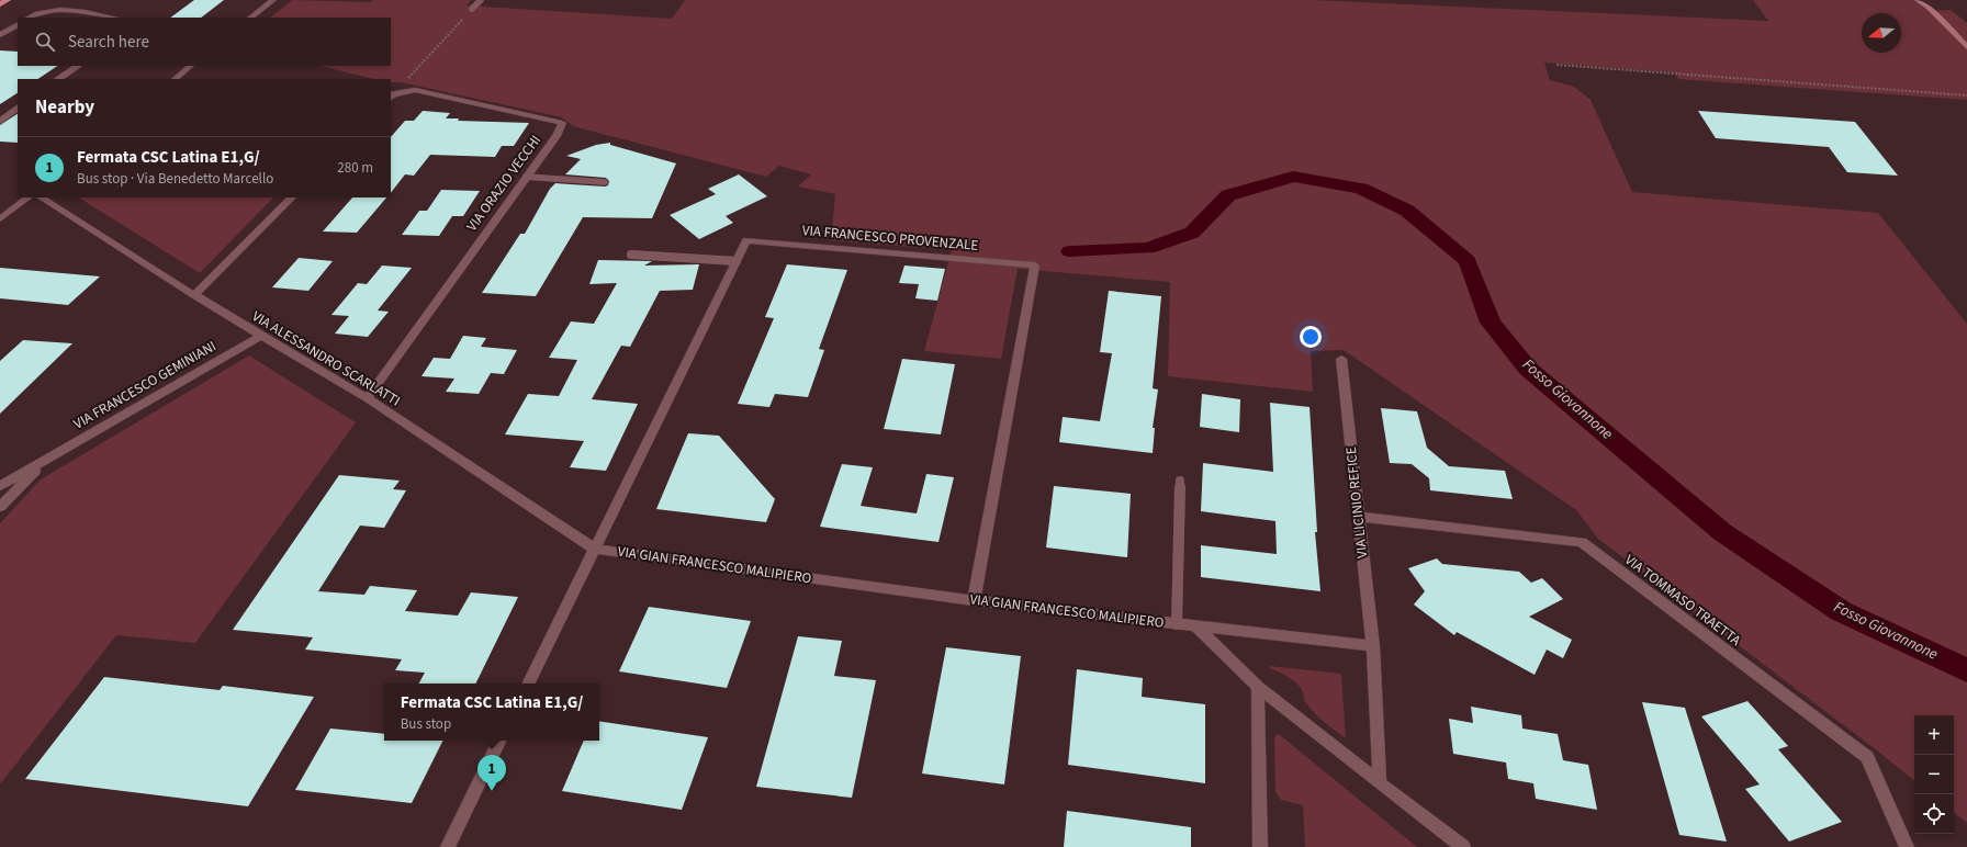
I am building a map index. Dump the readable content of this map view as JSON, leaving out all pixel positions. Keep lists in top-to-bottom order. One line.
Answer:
{"streets":{"street":["VIA ORAZIO VECCHI","VIA FRANCESCO PROVENZALE","VIA ALESSANDRO SCARLATTI","VIA FRANCESCO GEMINIANI","VIA LICINIO REFICE","VIA GIAN FRANCESCO MALIPIERO","VIA TOMMASO TRAETTA"]},"crossings":[["VIA ORAZIO VECCHI","VIA ALESSANDRO SCARLATTI"],["VIA FRANCESCO PROVENZALE","VIA ALESSANDRO SCARLATTI"],["VIA FRANCESCO PROVENZALE","VIA GIAN FRANCESCO MALIPIERO"],["VIA ALESSANDRO SCARLATTI","VIA FRANCESCO GEMINIANI"],["VIA ALESSANDRO SCARLATTI","VIA GIAN FRANCESCO MALIPIERO"],["VIA LICINIO REFICE","VIA TOMMASO TRAETTA"]],"water":["Fosso Giovannone"],"north":"left","page":{"search":"Search here","heading":"Nearby","list":[{"mark":"1","name":"Fermata CSC Latina E1,G/","note":"Bus stop · Via Benedetto Marcello","value":"280 m"}],"popup":["Fermata CSC Latina E1,G/","Bus stop"],"map_buttons":["+","−"],"pins":"1"}}
